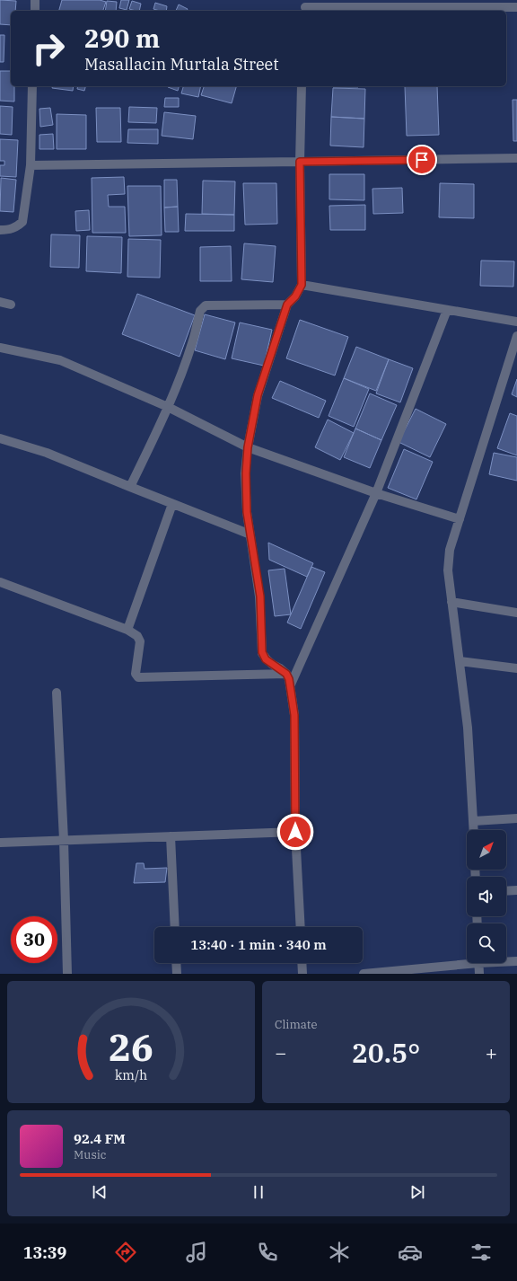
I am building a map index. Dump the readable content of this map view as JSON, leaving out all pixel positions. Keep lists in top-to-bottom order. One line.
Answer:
{"north":"top right","page":{"turn":["290 m","Masallacin Murtala Street"],"limit":"30","trip":"13:40 · 1 min · 340 m","tile":"Climate","heat":["−","20.5°","+"],"song":["92.4 FM","Music"],"tabs":"13:39","gauge":["26","km/h"]}}
